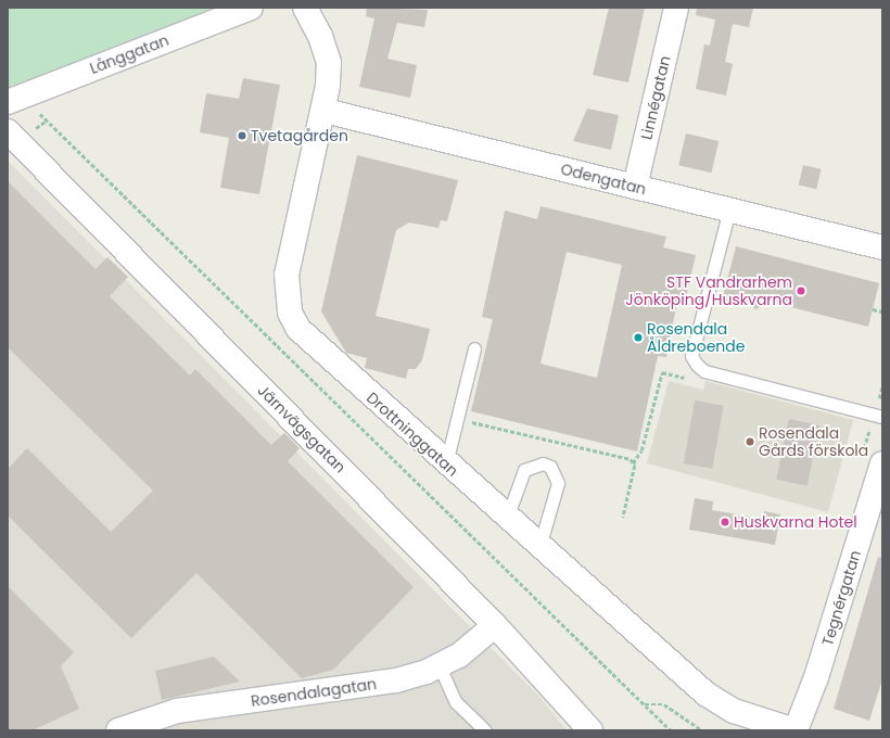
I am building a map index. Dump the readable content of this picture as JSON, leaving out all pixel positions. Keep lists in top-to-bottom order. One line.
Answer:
{"streets":{"street":["Långgatan","Linnégatan","Odengatan","Järnvägsgatan","Drottninggatan","Tegnérgatan","Rosendalagatan"]},"crossings":[["Linnégatan","Odengatan"],["Odengatan","Drottninggatan"],["Järnvägsgatan","Rosendalagatan"],["Drottninggatan","Tegnérgatan"]],"places":["Tvetagården","STF Vandrarhem Jönköping/Huskvarna","Rosendala Åldreboende","Rosendala Gårds förskola","Huskvarna Hotel"]}
